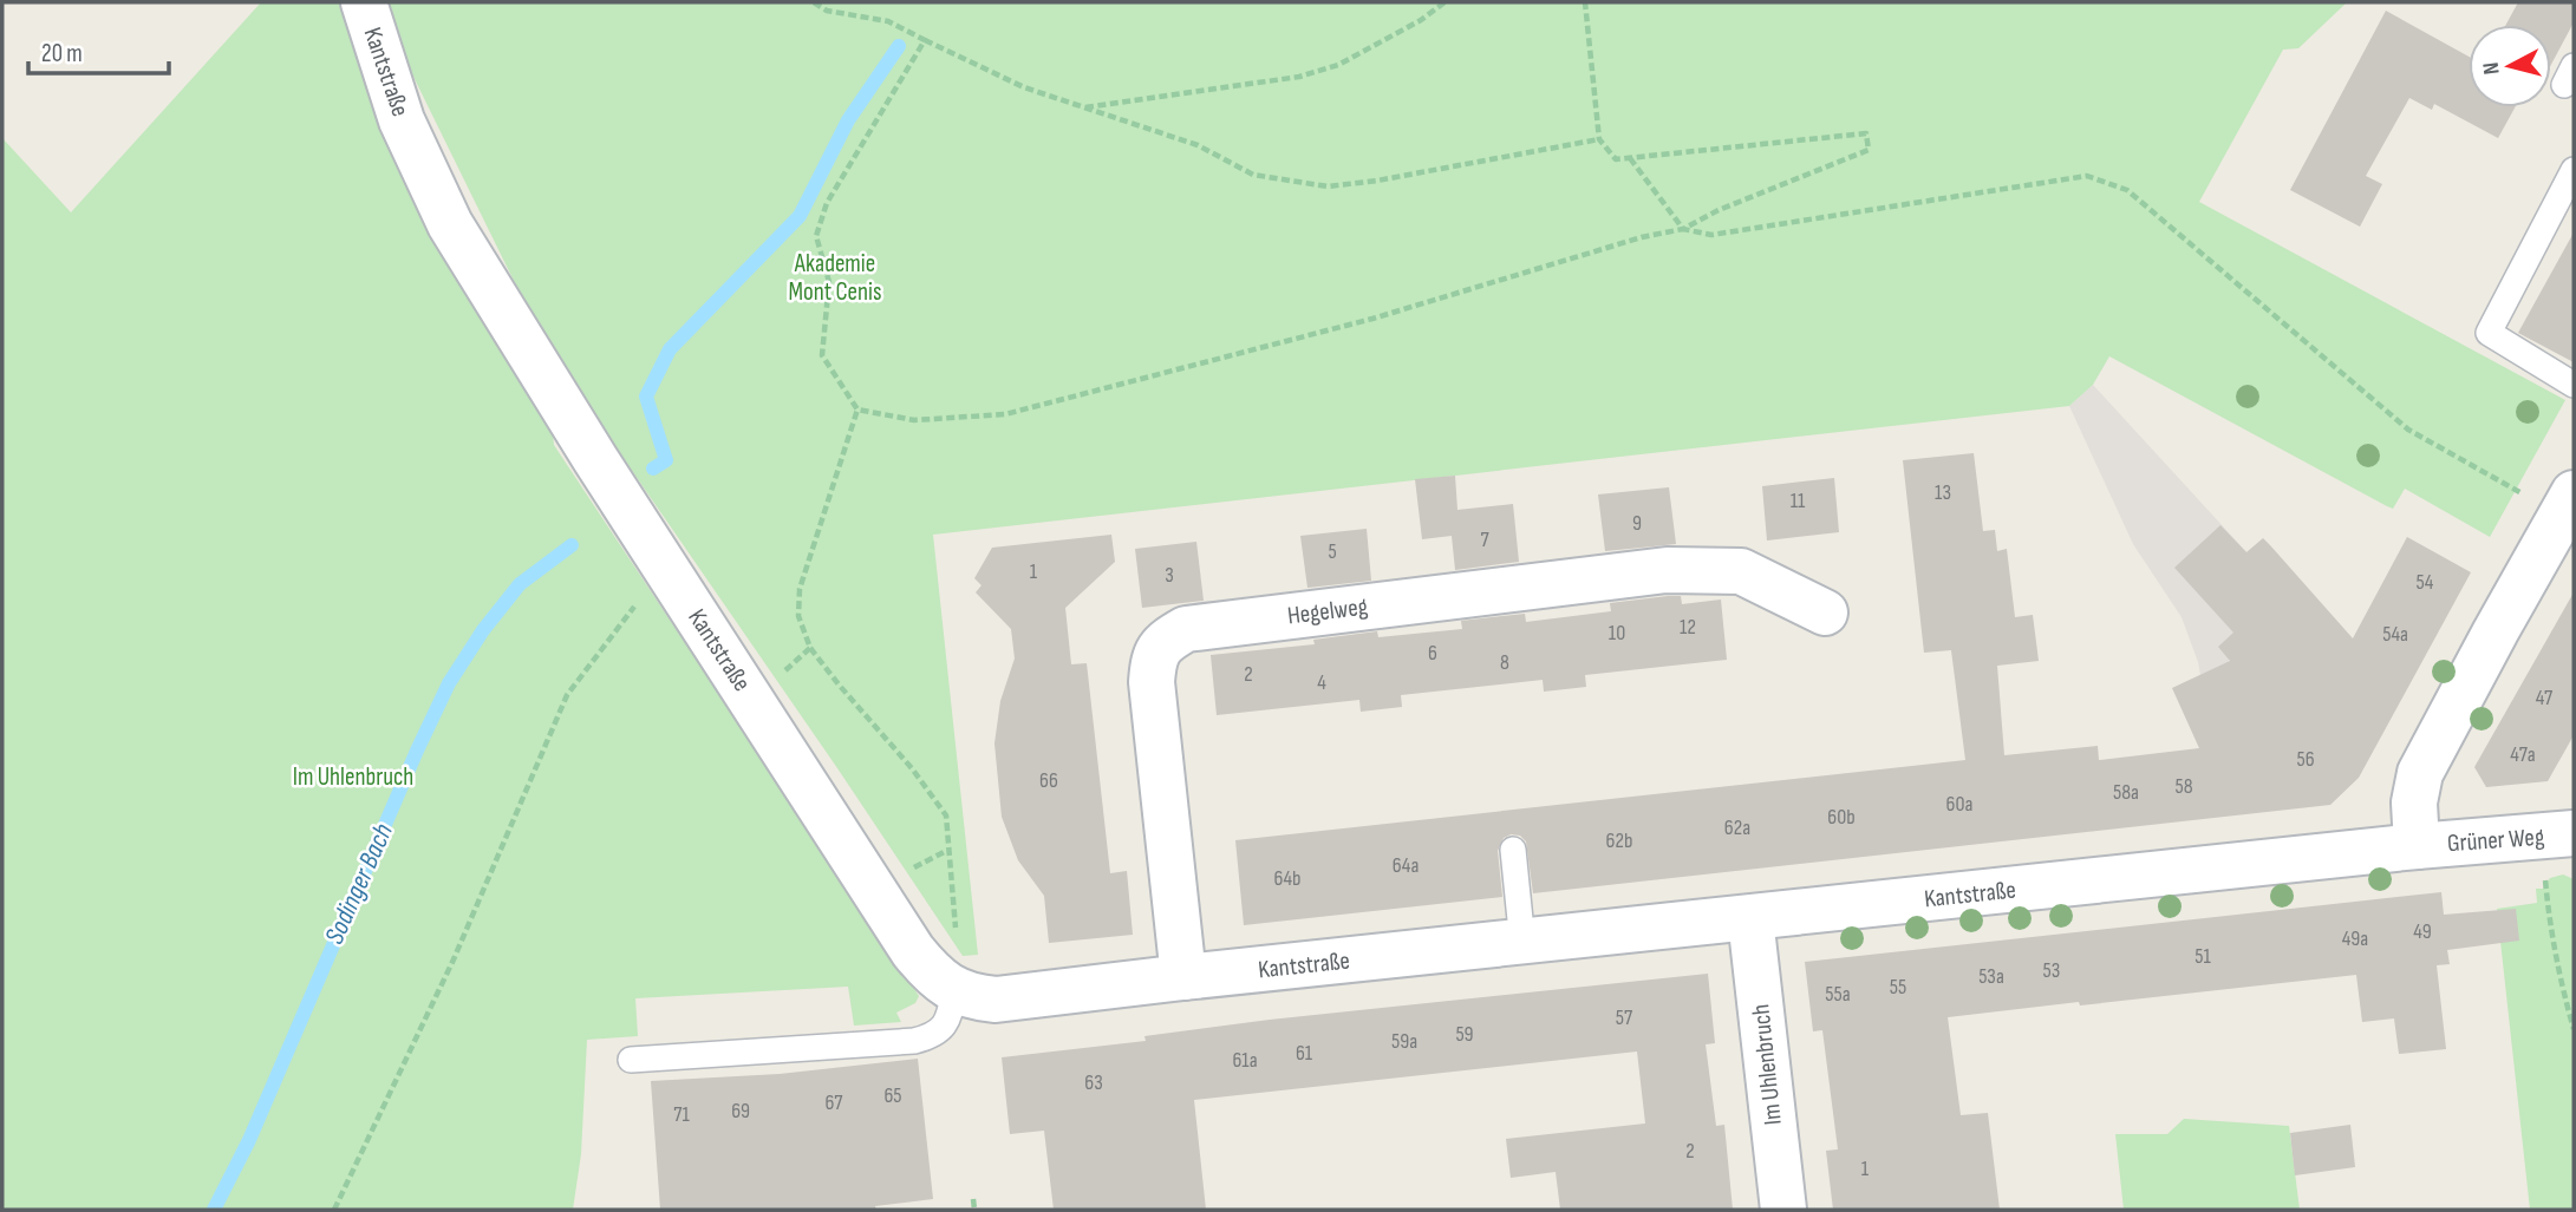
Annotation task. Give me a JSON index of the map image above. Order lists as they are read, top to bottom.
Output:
{
  "streets": {
    "street": [
      "Kantstraße",
      "Hegelweg",
      "Grüner Weg",
      "Im Uhlenbruch"
    ]
  },
  "crossings": [
    ["Kantstraße", "Hegelweg"],
    ["Kantstraße", "Grüner Weg"],
    ["Kantstraße", "Im Uhlenbruch"]
  ],
  "water": ["Sodinger Bach"],
  "parks": ["Akademie Mont Cenis", "Im Uhlenbruch"],
  "house_numbers": [
    "13",
    "11",
    "9",
    "7",
    "5",
    "1",
    "3",
    "54",
    "12",
    "10",
    "54a",
    "6",
    "8",
    "2",
    "4",
    "47",
    "47a",
    "56",
    "66",
    "58",
    "58a",
    "60a",
    "60b",
    "62a",
    "62b",
    "64a",
    "64b",
    "49",
    "49a",
    "51",
    "53",
    "53a",
    "55",
    "55a",
    "57",
    "59",
    "59a",
    "61",
    "61a",
    "63",
    "65",
    "67",
    "69",
    "71",
    "2",
    "1"
  ],
  "scale_bar": "20 m",
  "north": "left"
}
